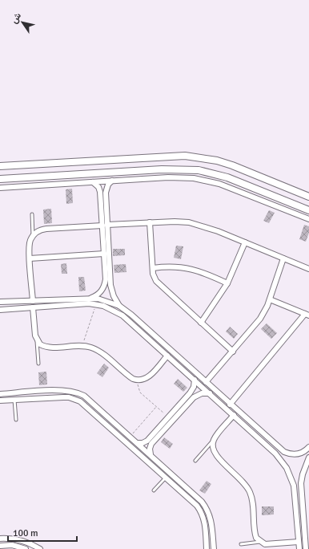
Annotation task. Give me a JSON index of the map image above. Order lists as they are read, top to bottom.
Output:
{
  "scale_bar": "100 m",
  "north": "top left"
}
